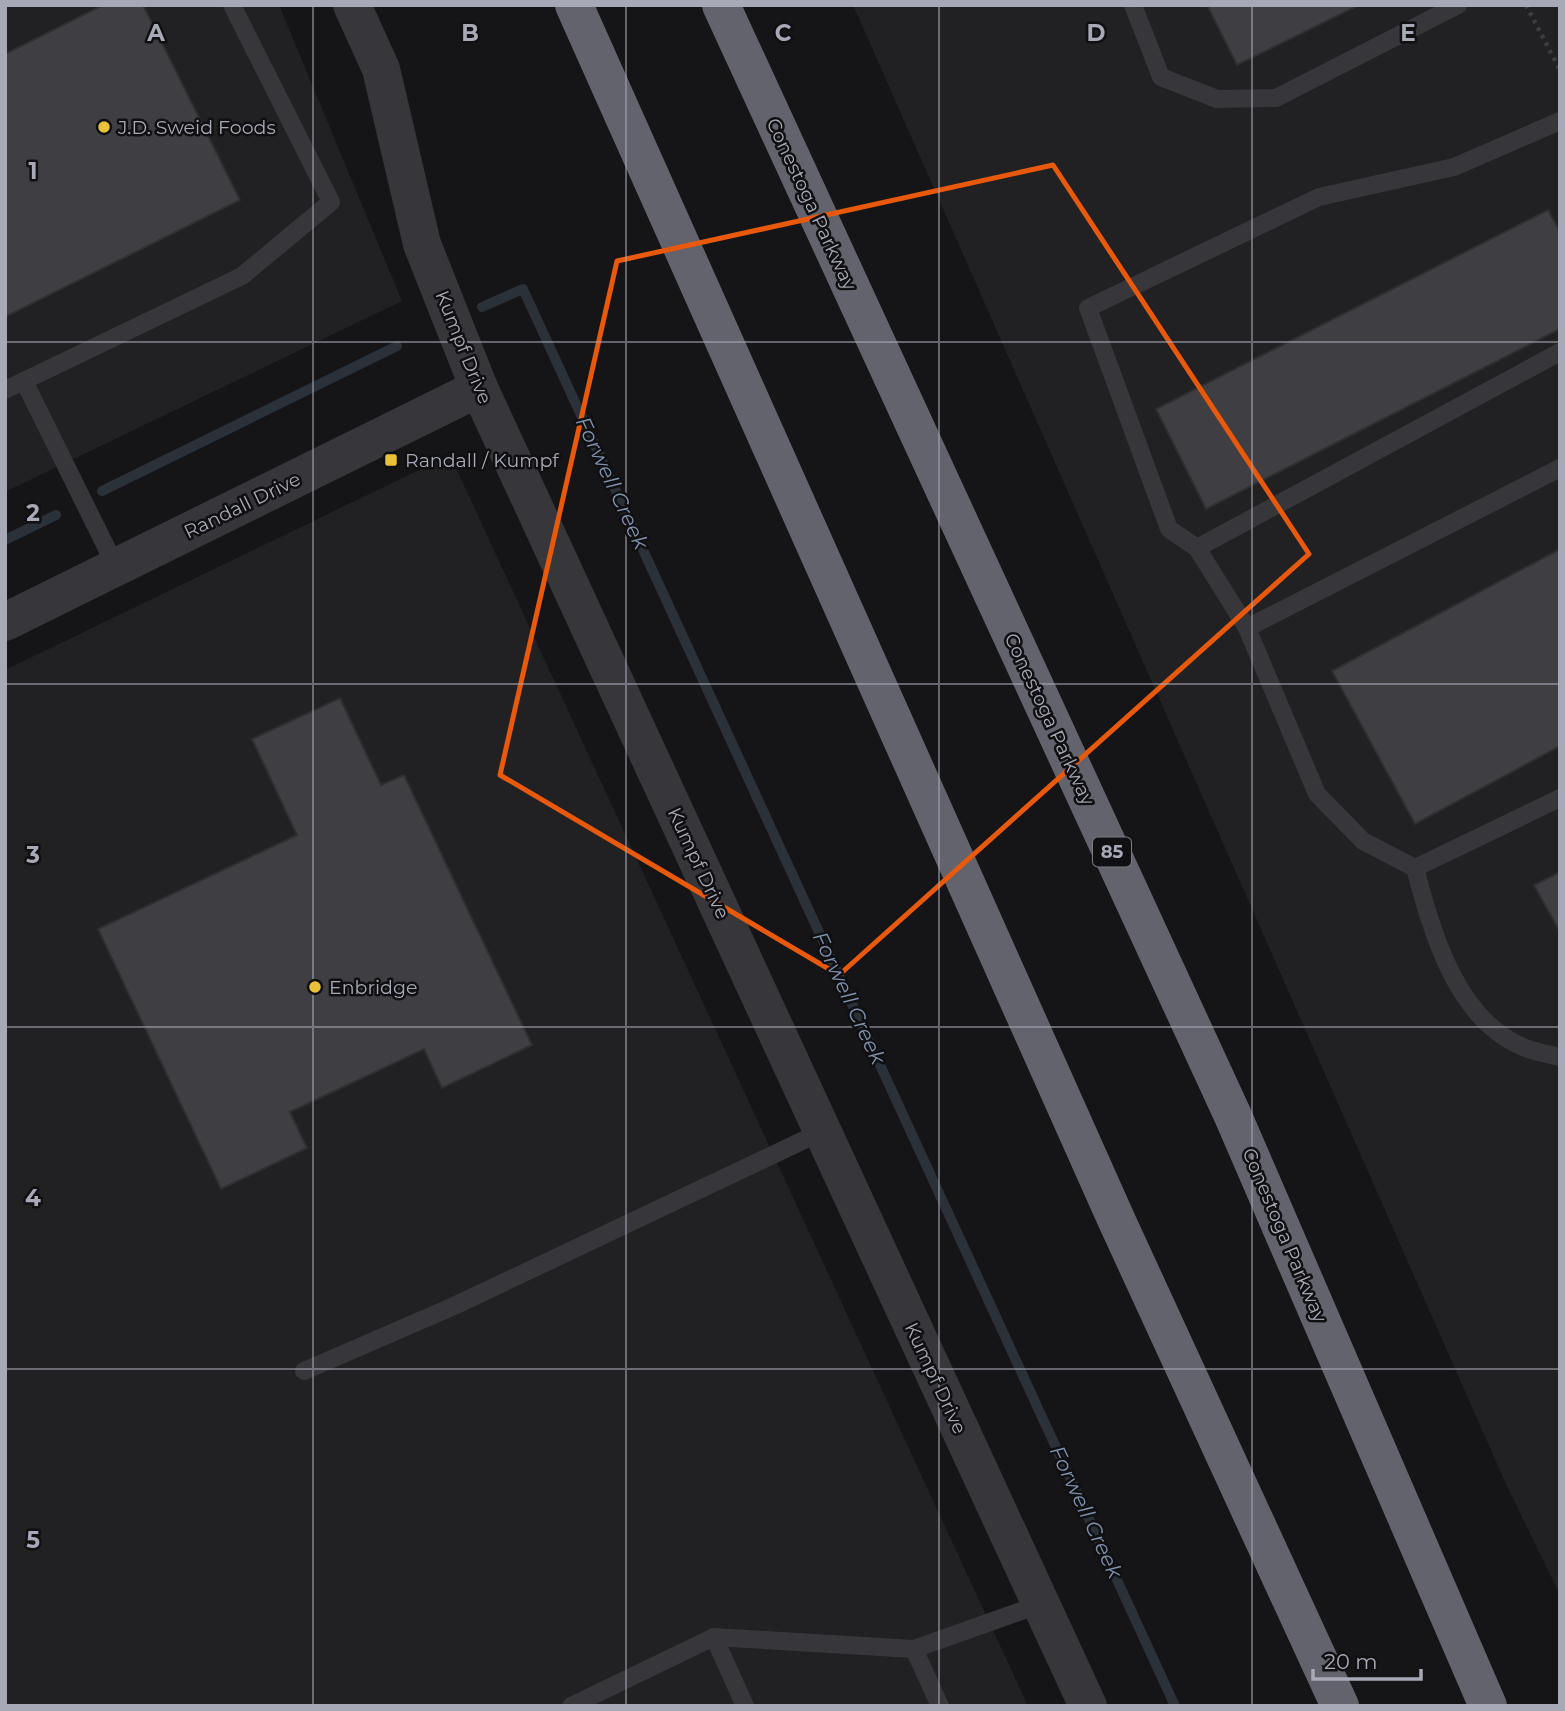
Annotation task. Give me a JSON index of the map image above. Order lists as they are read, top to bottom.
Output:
{
  "streets": {
    "highway": ["Conestoga Parkway", "85"],
    "street": ["Kumpf Drive", "Randall Drive"]
  },
  "crossings": [
    ["Kumpf Drive", "Randall Drive"]
  ],
  "water": ["Forwell Creek"],
  "places": {
    "other": ["J.D. Sweid Foods", "Enbridge"],
    "transit": ["Randall / Kumpf"]
  },
  "scale_bar": "20 m",
  "grid": {
    "columns": [
      "A",
      "B",
      "C",
      "D",
      "E"
    ],
    "rows": [
      "1",
      "2",
      "3",
      "4",
      "5"
    ]
  }
}
